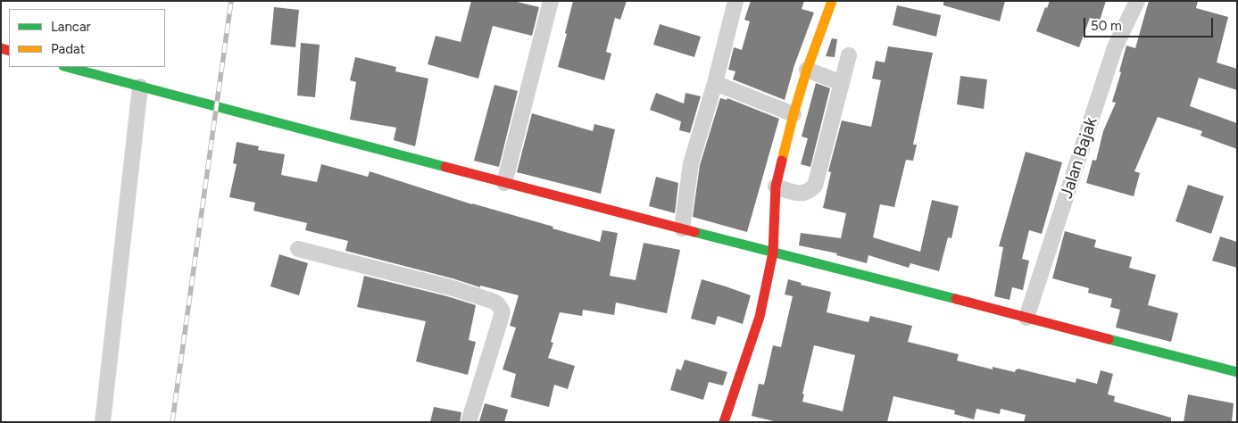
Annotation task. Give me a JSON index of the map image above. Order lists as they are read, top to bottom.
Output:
{
  "streets": {
    "street": ["Jalan Bajak"]
  },
  "legend": ["Lancar", "Padat"],
  "scale_bar": "50 m"
}
